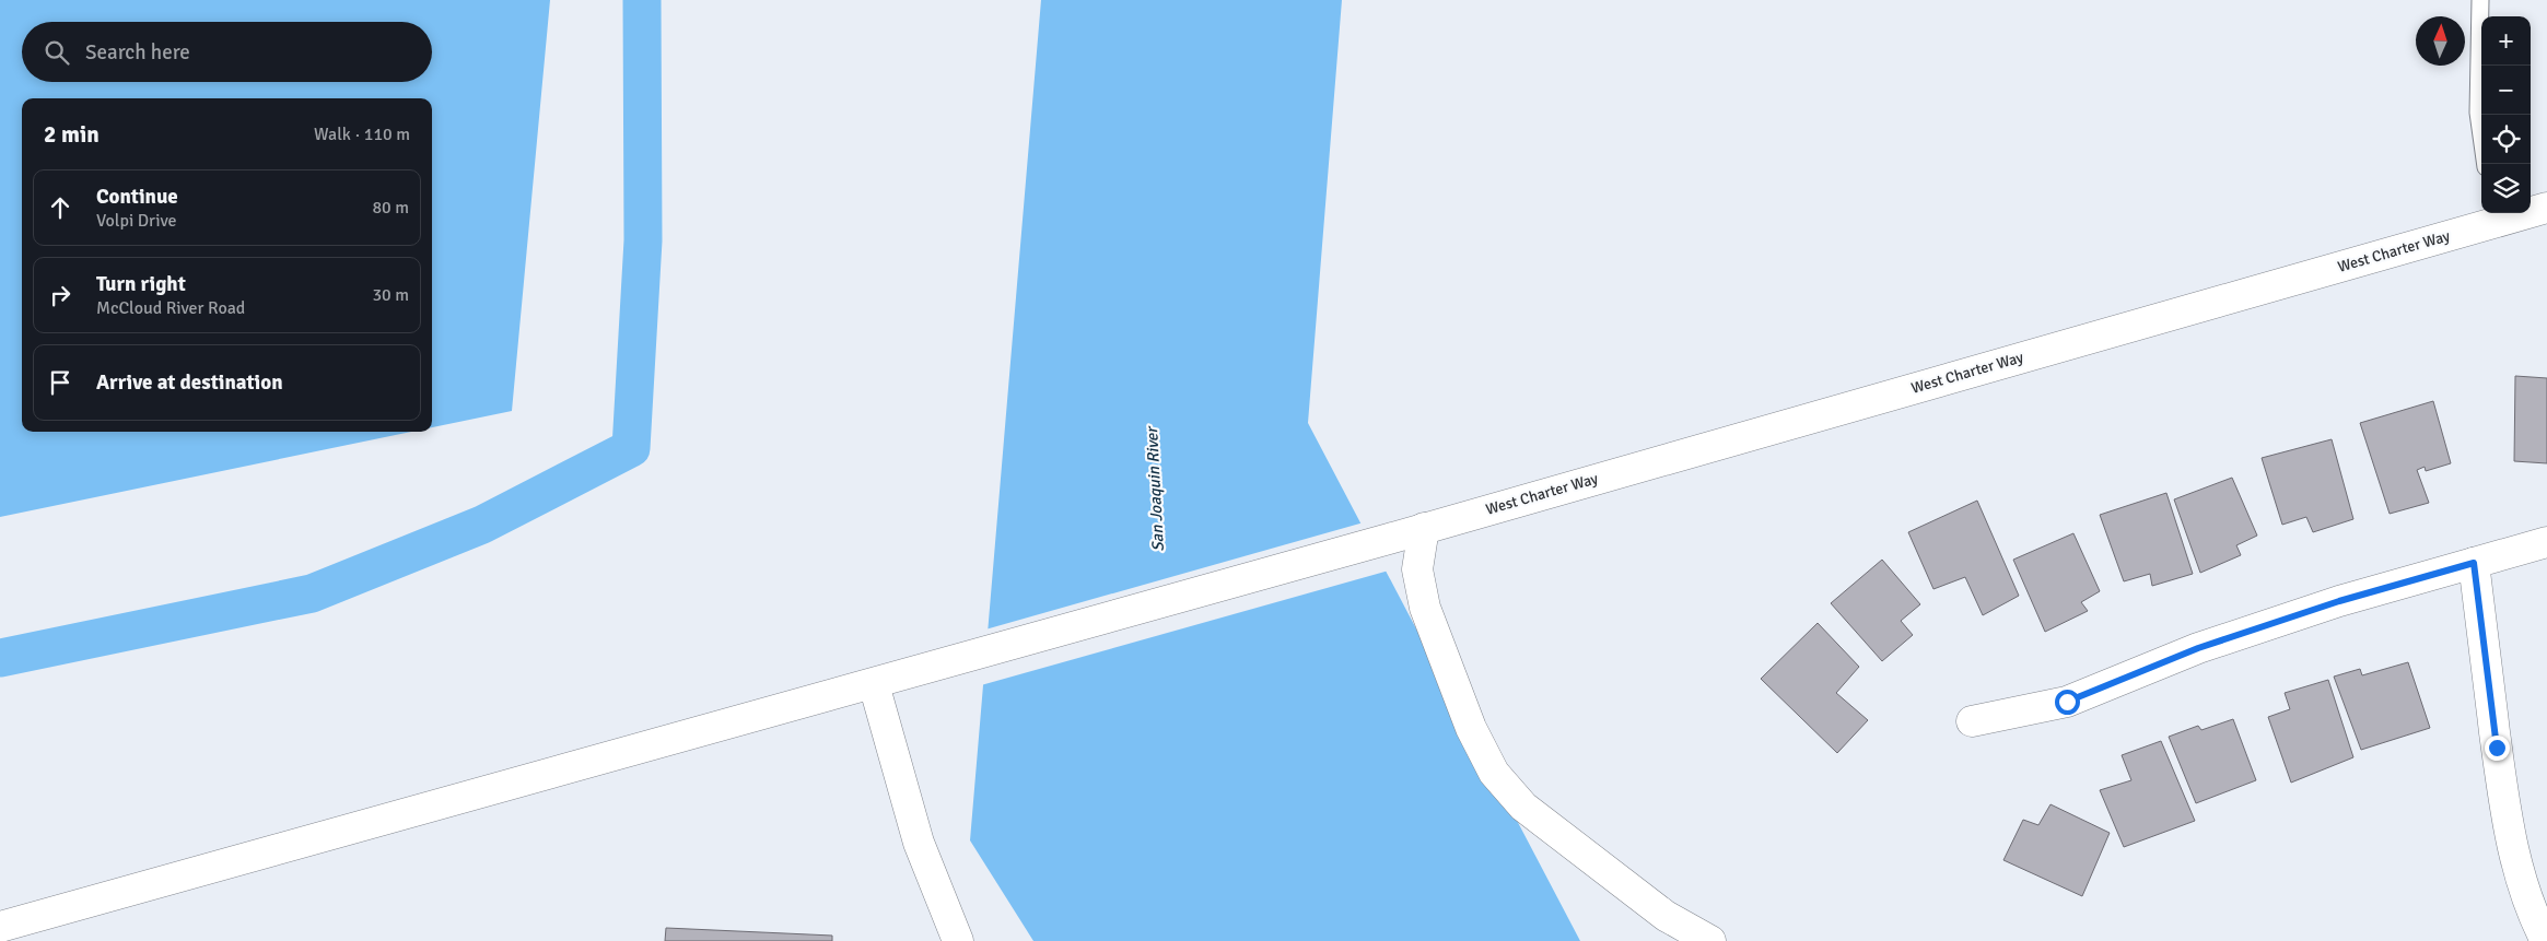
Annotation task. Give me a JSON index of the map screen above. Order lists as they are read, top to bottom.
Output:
{
  "streets": {
    "main road": ["West Charter Way"]
  },
  "water": ["San Joaquin River"],
  "north": "top",
  "page": {
    "map_buttons": ["+", "−"],
    "search": "Search here",
    "heading": ["2 min", "Walk · 110 m"],
    "list": [
      ["Continue", "Volpi Drive", "80 m"],
      ["Turn right", "McCloud River Road", "30 m"],
      "Arrive at destination"
    ]
  }
}
